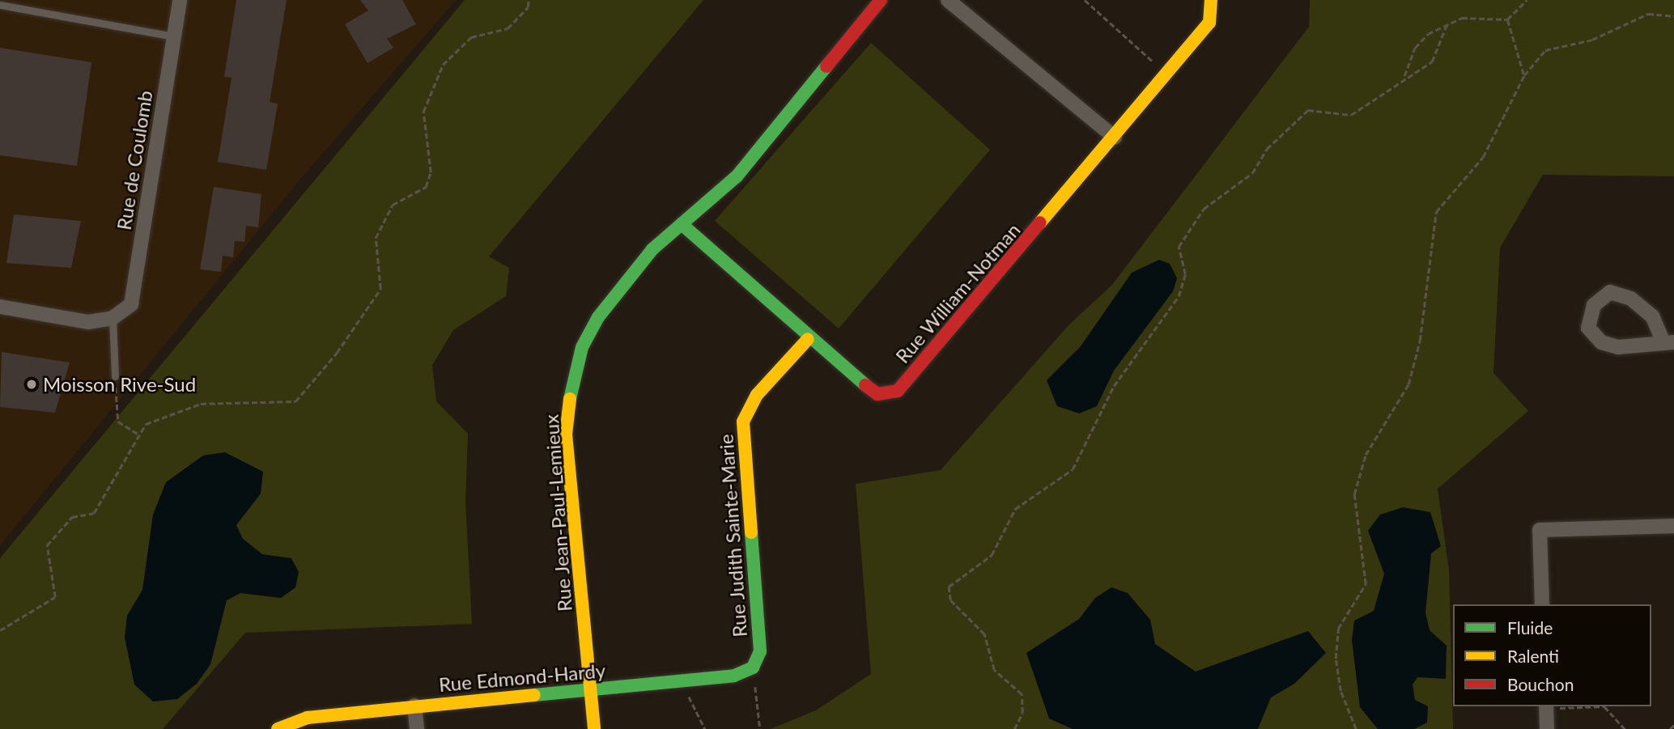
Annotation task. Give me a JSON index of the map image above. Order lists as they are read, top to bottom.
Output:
{
  "streets": {
    "street": [
      "Rue de Coulomb",
      "Rue William-Notman",
      "Rue Jean-Paul-Lemieux",
      "Rue Judith Sainte-Marie",
      "Rue Edmond-Hardy"
    ]
  },
  "crossings": [
    ["Rue William-Notman", "Rue Jean-Paul-Lemieux"],
    ["Rue William-Notman", "Rue Judith Sainte-Marie"],
    ["Rue Jean-Paul-Lemieux", "Rue Edmond-Hardy"],
    ["Rue Judith Sainte-Marie", "Rue Edmond-Hardy"]
  ],
  "places": ["Moisson Rive-Sud"],
  "legend": ["Fluide", "Ralenti", "Bouchon"]
}
